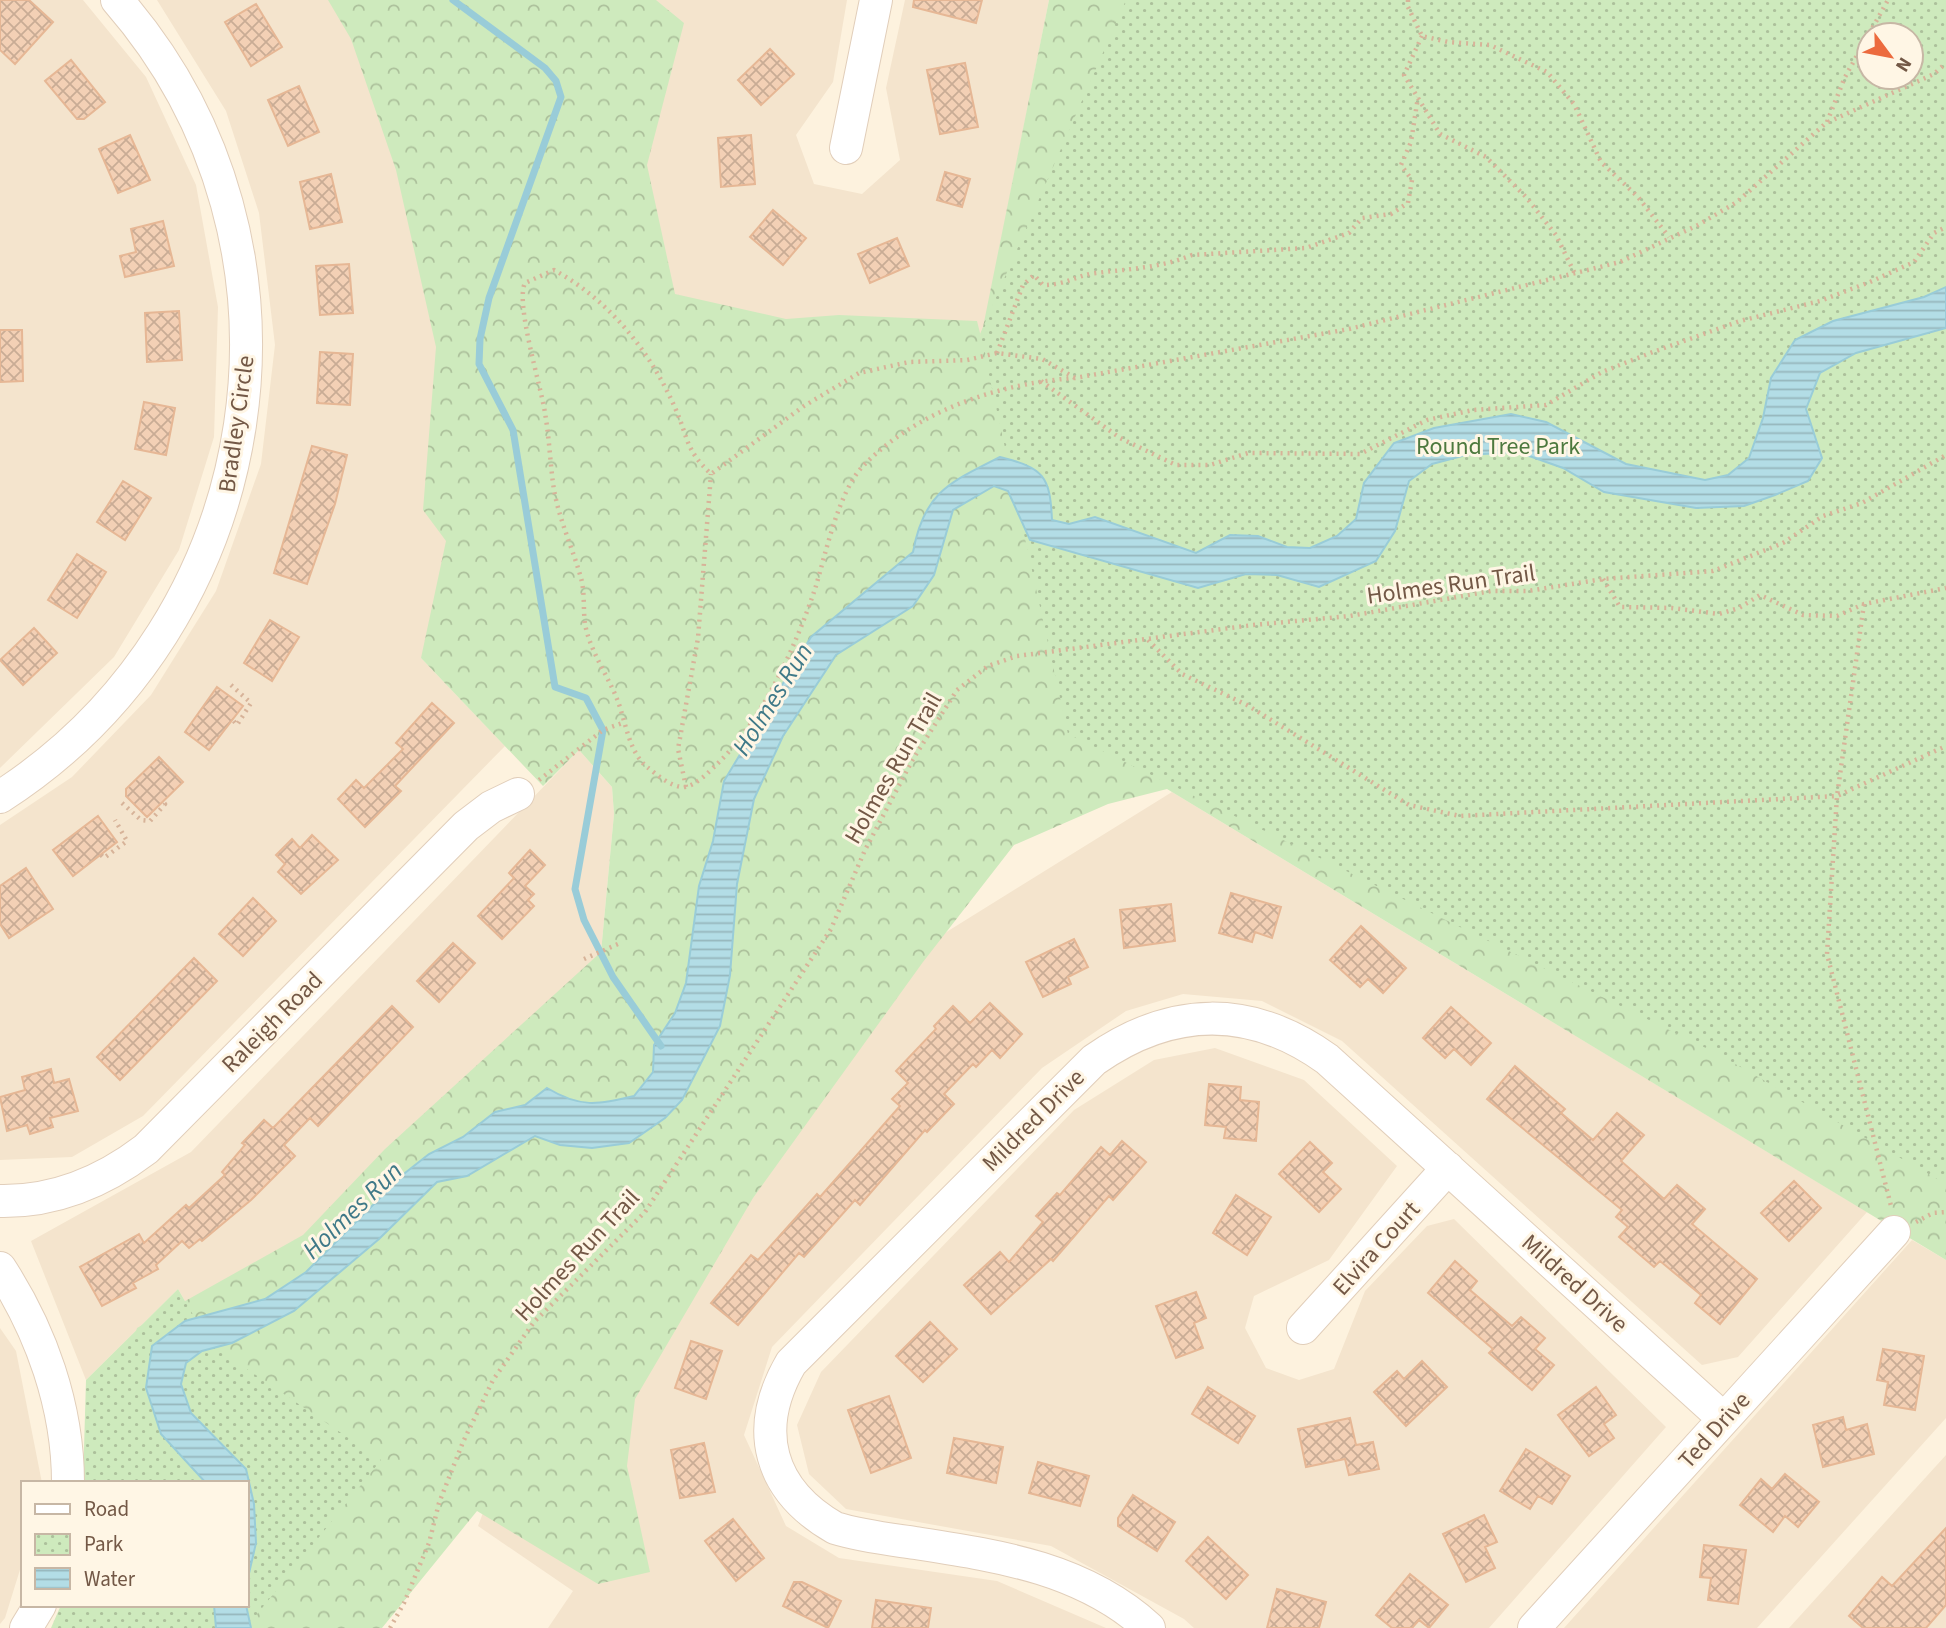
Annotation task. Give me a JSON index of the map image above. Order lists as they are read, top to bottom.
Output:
{
  "streets": {
    "street": [
      "Bradley Circle",
      "Raleigh Road",
      "Mildred Drive",
      "Elvira Court",
      "Ted Drive"
    ],
    "path": ["Holmes Run Trail"]
  },
  "crossings": [
    ["Mildred Drive", "Elvira Court"],
    ["Mildred Drive", "Ted Drive"]
  ],
  "water": ["Holmes Run"],
  "parks": ["Round Tree Park"],
  "legend": ["Road", "Park", "Water"],
  "north": "bottom right"
}
